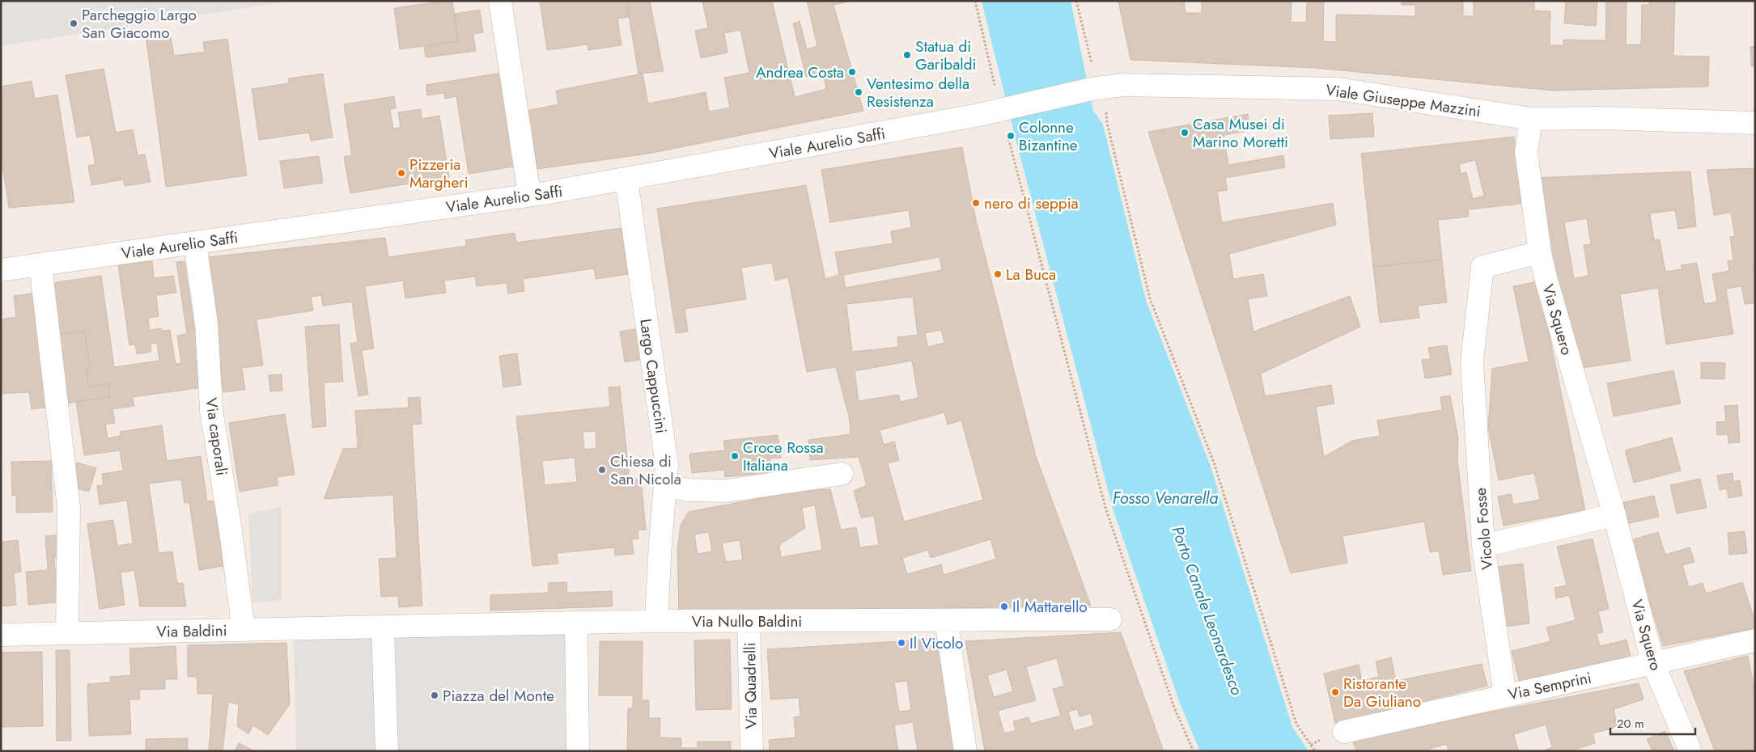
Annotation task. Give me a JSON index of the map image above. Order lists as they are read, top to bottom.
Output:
{
  "streets": {
    "street": [
      "Viale Giuseppe Mazzini",
      "Viale Aurelio Saffi",
      "Via Squero",
      "Largo Cappuccini",
      "Via caporali",
      "Vicolo Fosse",
      "Via Nullo Baldini",
      "Via Baldini",
      "Via Quadrelli",
      "Via Semprini"
    ]
  },
  "crossings": [
    ["Viale Giuseppe Mazzini", "Viale Aurelio Saffi"],
    ["Viale Giuseppe Mazzini", "Via Squero"],
    ["Viale Aurelio Saffi", "Largo Cappuccini"],
    ["Viale Aurelio Saffi", "Via caporali"],
    ["Via Squero", "Vicolo Fosse"],
    ["Via Squero", "Via Semprini"],
    ["Largo Cappuccini", "Via Nullo Baldini"],
    ["Via caporali", "Via Baldini"],
    ["Vicolo Fosse", "Via Semprini"],
    ["Via Nullo Baldini", "Via Baldini"],
    ["Via Nullo Baldini", "Via Quadrelli"]
  ],
  "water": ["Fosso Venarella", "Porto Canale Leonardesco"],
  "places": [
    "Parcheggio Largo San Giacomo",
    "Statua di Garibaldi",
    "Andrea Costa",
    "Ventesimo della Resistenza",
    "Casa Musei di Marino Moretti",
    "Colonne Bizantine",
    "Pizzeria Margheri",
    "nero di seppia",
    "La Buca",
    "Croce Rossa Italiana",
    "Chiesa di San Nicola",
    "Il Mattarello",
    "Il Vicolo",
    "Ristorante Da Giuliano",
    "Piazza del Monte"
  ],
  "scale_bar": "20 m"
}
